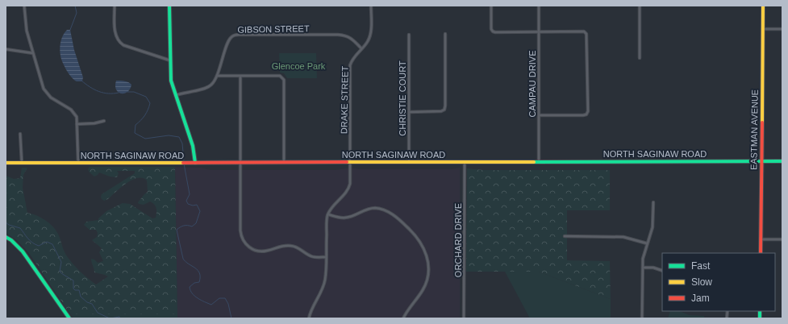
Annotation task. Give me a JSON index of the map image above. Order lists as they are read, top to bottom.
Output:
{
  "streets": {
    "main road": ["EASTMAN AVENUE", "NORTH SAGINAW ROAD"],
    "street": [
      "GIBSON STREET",
      "CAMPAU DRIVE",
      "CHRISTIE COURT",
      "DRAKE STREET",
      "ORCHARD DRIVE"
    ]
  },
  "crossings": [
    ["GIBSON STREET", "DRAKE STREET"],
    ["CAMPAU DRIVE", "NORTH SAGINAW ROAD"],
    ["CHRISTIE COURT", "NORTH SAGINAW ROAD"],
    ["DRAKE STREET", "NORTH SAGINAW ROAD"],
    ["EASTMAN AVENUE", "NORTH SAGINAW ROAD"],
    ["NORTH SAGINAW ROAD", "ORCHARD DRIVE"]
  ],
  "parks": ["Glencoe Park"],
  "legend": ["Fast", "Slow", "Jam"]
}
